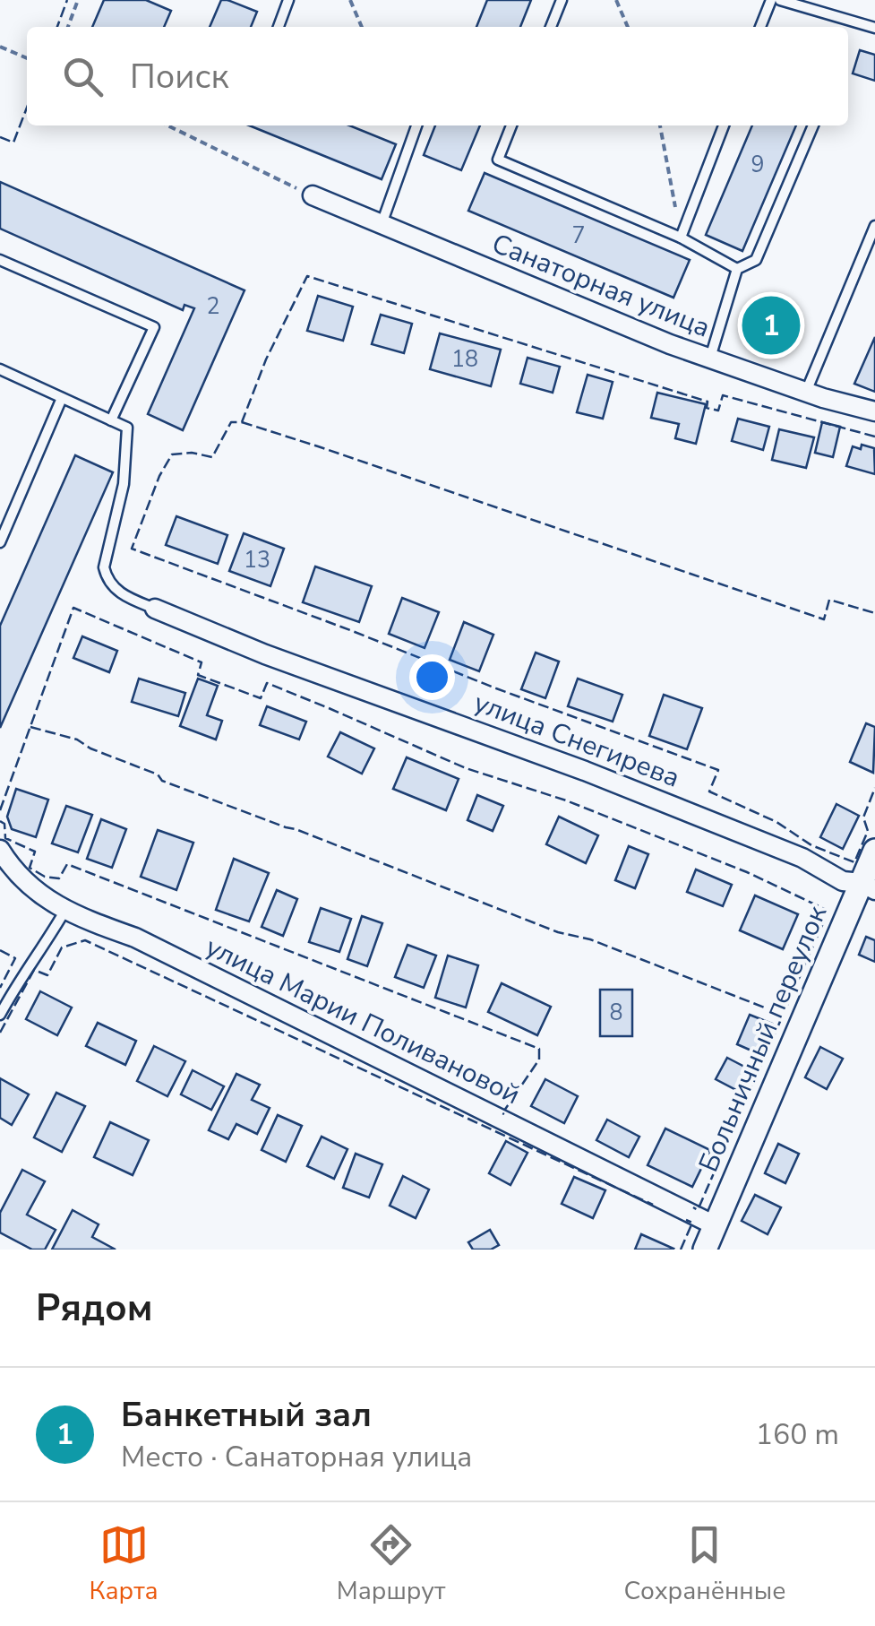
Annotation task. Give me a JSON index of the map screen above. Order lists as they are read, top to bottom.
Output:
{
  "streets": {
    "street": [
      "Санаторная улица",
      "улица Снегирева",
      "улица Марии Поливановой",
      "Больничный переулок"
    ]
  },
  "crossings": [
    ["улица Снегирева", "Больничный переулок"],
    ["улица Марии Поливановой", "Больничный переулок"]
  ],
  "house_numbers": [
    "9",
    "7",
    "2",
    "18",
    "13",
    "8"
  ],
  "page": {
    "search": "Поиск",
    "pins": "1",
    "heading": "Рядом",
    "list": [
      {
        "mark": "1",
        "name": "Банкетный зал",
        "note": "Место · Санаторная улица",
        "value": "160 m"
      }
    ],
    "nav": ["Карта", "Маршрут", "Сохранённые"]
  }
}
